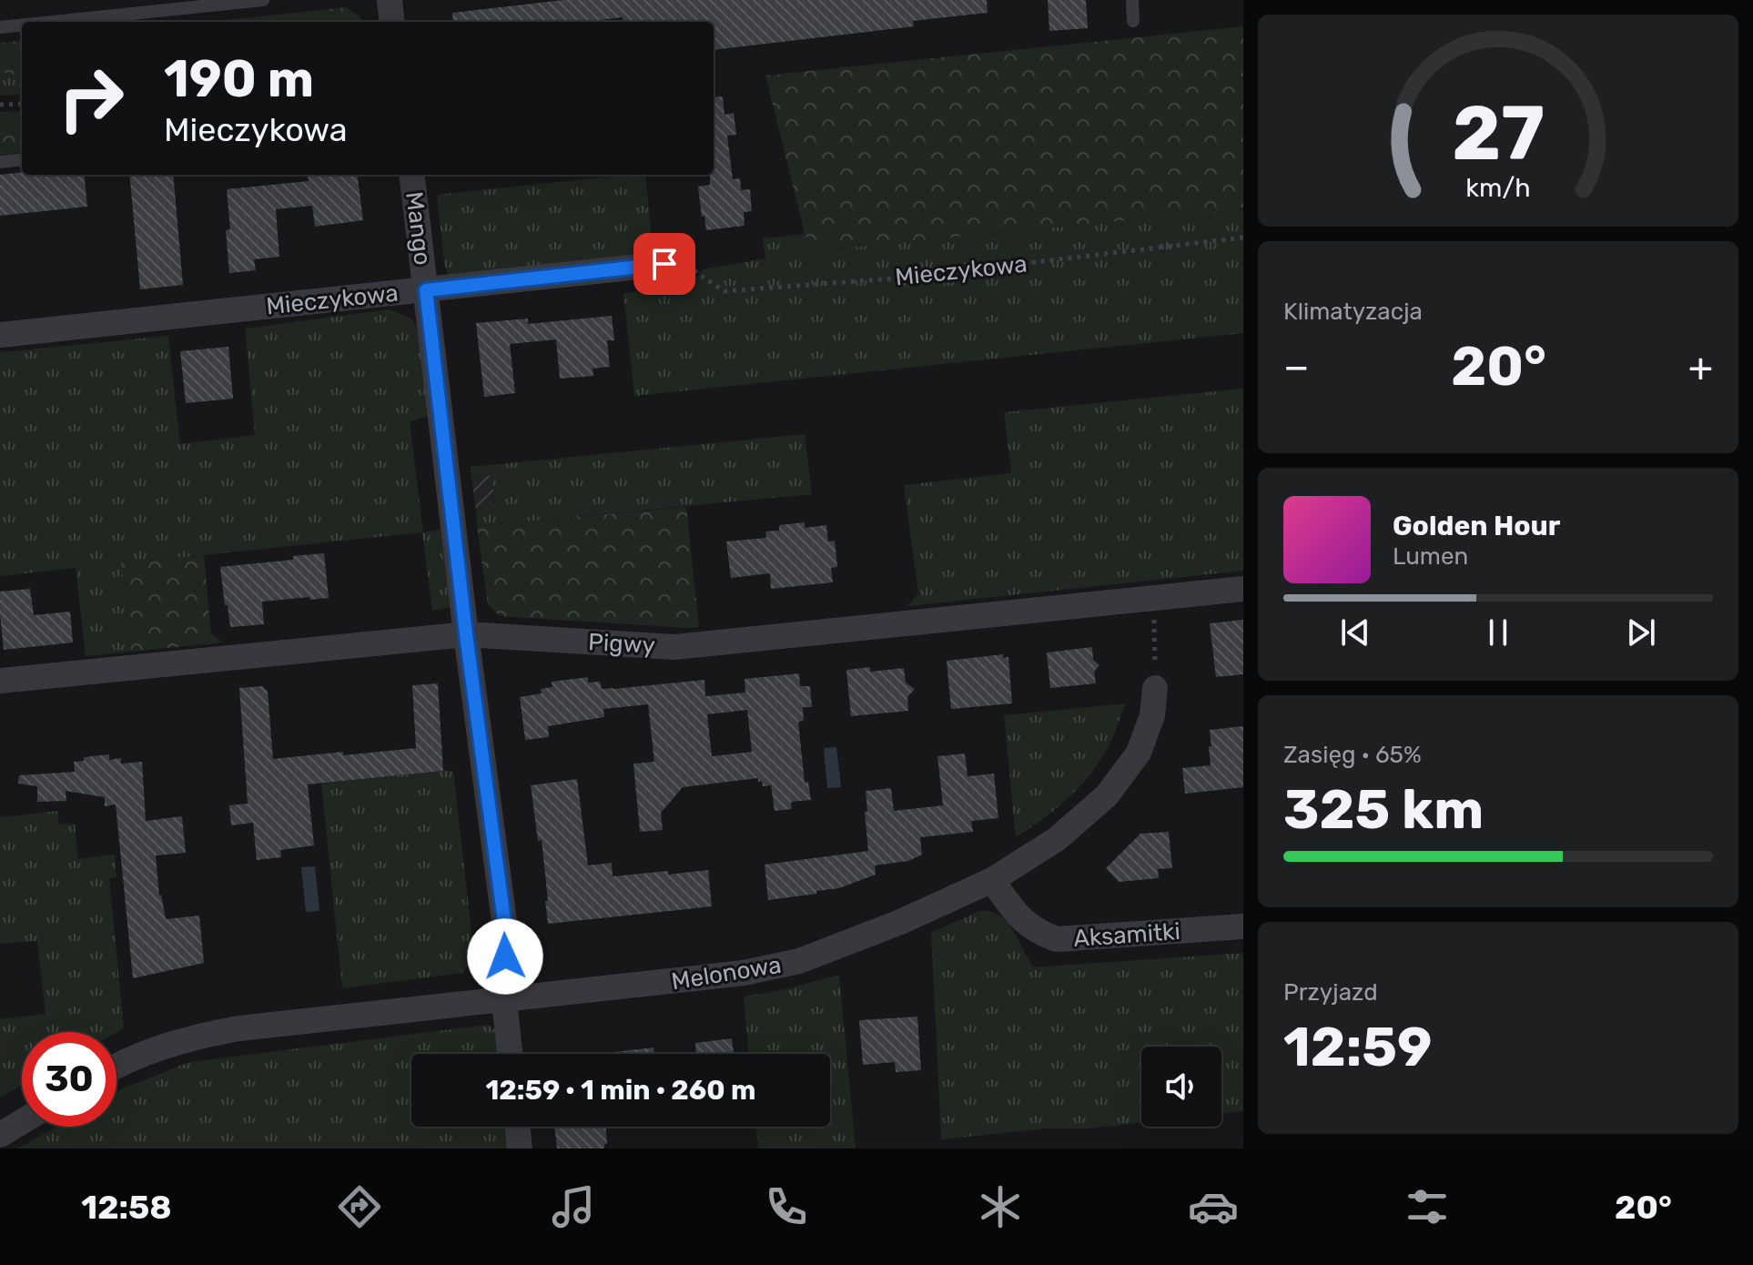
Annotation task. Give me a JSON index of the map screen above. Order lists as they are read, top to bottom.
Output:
{
  "streets": {
    "street": [
      "Mango",
      "Mieczykowa",
      "Pigwy",
      "Aksamitki",
      "Melonowa"
    ]
  },
  "crossings": [
    ["Mango", "Mieczykowa"],
    ["Mango", "Pigwy"],
    ["Mango", "Melonowa"],
    ["Aksamitki", "Melonowa"]
  ],
  "page": {
    "turn": ["190 m", "Mieczykowa"],
    "tile": [
      "Klimatyzacja",
      ["Zasięg · 65%", "325 km"],
      ["Przyjazd", "12:59"]
    ],
    "heat": ["−", "20°", "+"],
    "song": ["Golden Hour", "Lumen"],
    "limit": "30",
    "trip": "12:59 · 1 min · 260 m",
    "tabs": ["12:58", "20°"],
    "gauge": ["27", "km/h"]
  }
}
